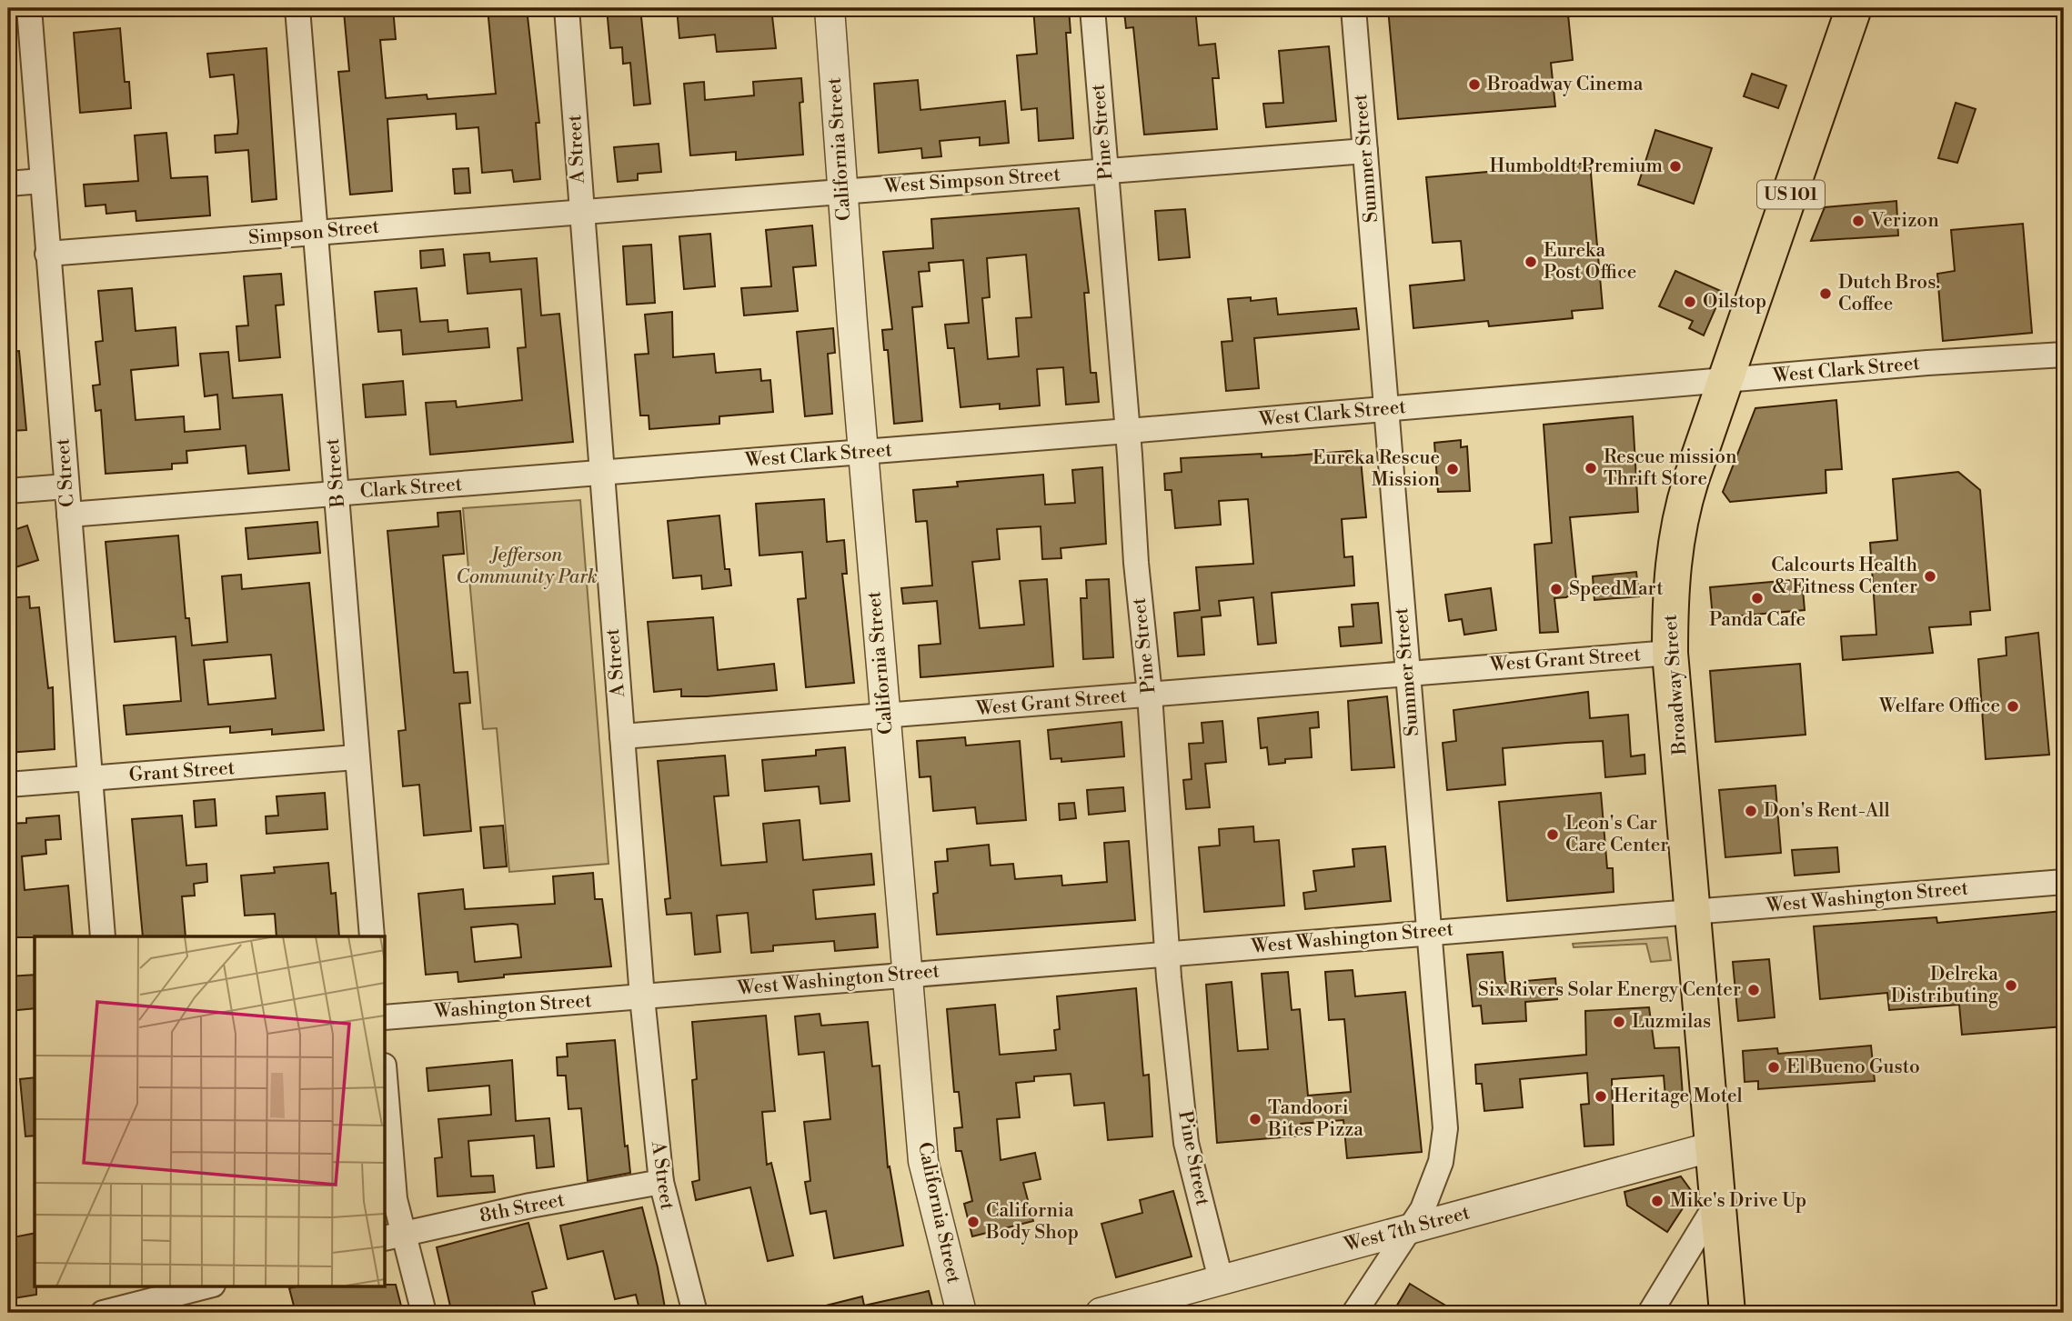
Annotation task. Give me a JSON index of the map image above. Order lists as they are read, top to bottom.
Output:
{
  "streets": {
    "highway": ["US 101", "Broadway Street"],
    "street": [
      "Pine Street",
      "A Street",
      "California Street",
      "Summer Street",
      "West Simpson Street",
      "Simpson Street",
      "West Clark Street",
      "C Street",
      "B Street",
      "Clark Street",
      "West Grant Street",
      "Grant Street",
      "West Washington Street",
      "Washington Street",
      "8th Street",
      "West 7th Street"
    ]
  },
  "crossings": [
    ["Pine Street", "West Simpson Street"],
    ["Pine Street", "West Clark Street"],
    ["Pine Street", "West Grant Street"],
    ["Pine Street", "West Washington Street"],
    ["Pine Street", "West 7th Street"],
    ["A Street", "West Simpson Street"],
    ["A Street", "Simpson Street"],
    ["A Street", "West Clark Street"],
    ["A Street", "Clark Street"],
    ["A Street", "West Grant Street"],
    ["A Street", "West Washington Street"],
    ["A Street", "Washington Street"],
    ["A Street", "8th Street"],
    ["California Street", "West Simpson Street"],
    ["California Street", "West Clark Street"],
    ["California Street", "West Grant Street"],
    ["California Street", "West Washington Street"],
    ["Summer Street", "West Simpson Street"],
    ["Summer Street", "West Clark Street"],
    ["Summer Street", "West Grant Street"],
    ["Summer Street", "West Washington Street"],
    ["Summer Street", "West 7th Street"],
    ["West Simpson Street", "Simpson Street"],
    ["Simpson Street", "C Street"],
    ["Simpson Street", "B Street"],
    ["West Clark Street", "Clark Street"],
    ["West Clark Street", "Broadway Street"],
    ["C Street", "Clark Street"],
    ["C Street", "Grant Street"],
    ["B Street", "Clark Street"],
    ["B Street", "Grant Street"],
    ["West Grant Street", "Broadway Street"],
    ["Broadway Street", "West Washington Street"],
    ["Broadway Street", "West 7th Street"],
    ["West Washington Street", "Washington Street"]
  ],
  "parks": ["Jefferson Community Park"],
  "places": [
    "Broadway Cinema",
    "Humboldt Premium",
    "Verizon",
    "Eureka Post Office",
    "Dutch Bros. Coffee",
    "Oilstop",
    "Rescue mission Thrift Store",
    "Eureka Rescue Mission",
    "Calcourts Health & Fitness Center",
    "SpeedMart",
    "Panda Cafe",
    "Welfare Office",
    "Don's Rent-All",
    "Leon's Car Care Center",
    "Delreka Distributing",
    "Six Rivers Solar Energy Center",
    "Luzmilas",
    "El Bueno Gusto",
    "Heritage Motel",
    "Tandoori Bites Pizza",
    "Mike's Drive Up",
    "California Body Shop"
  ]
}
